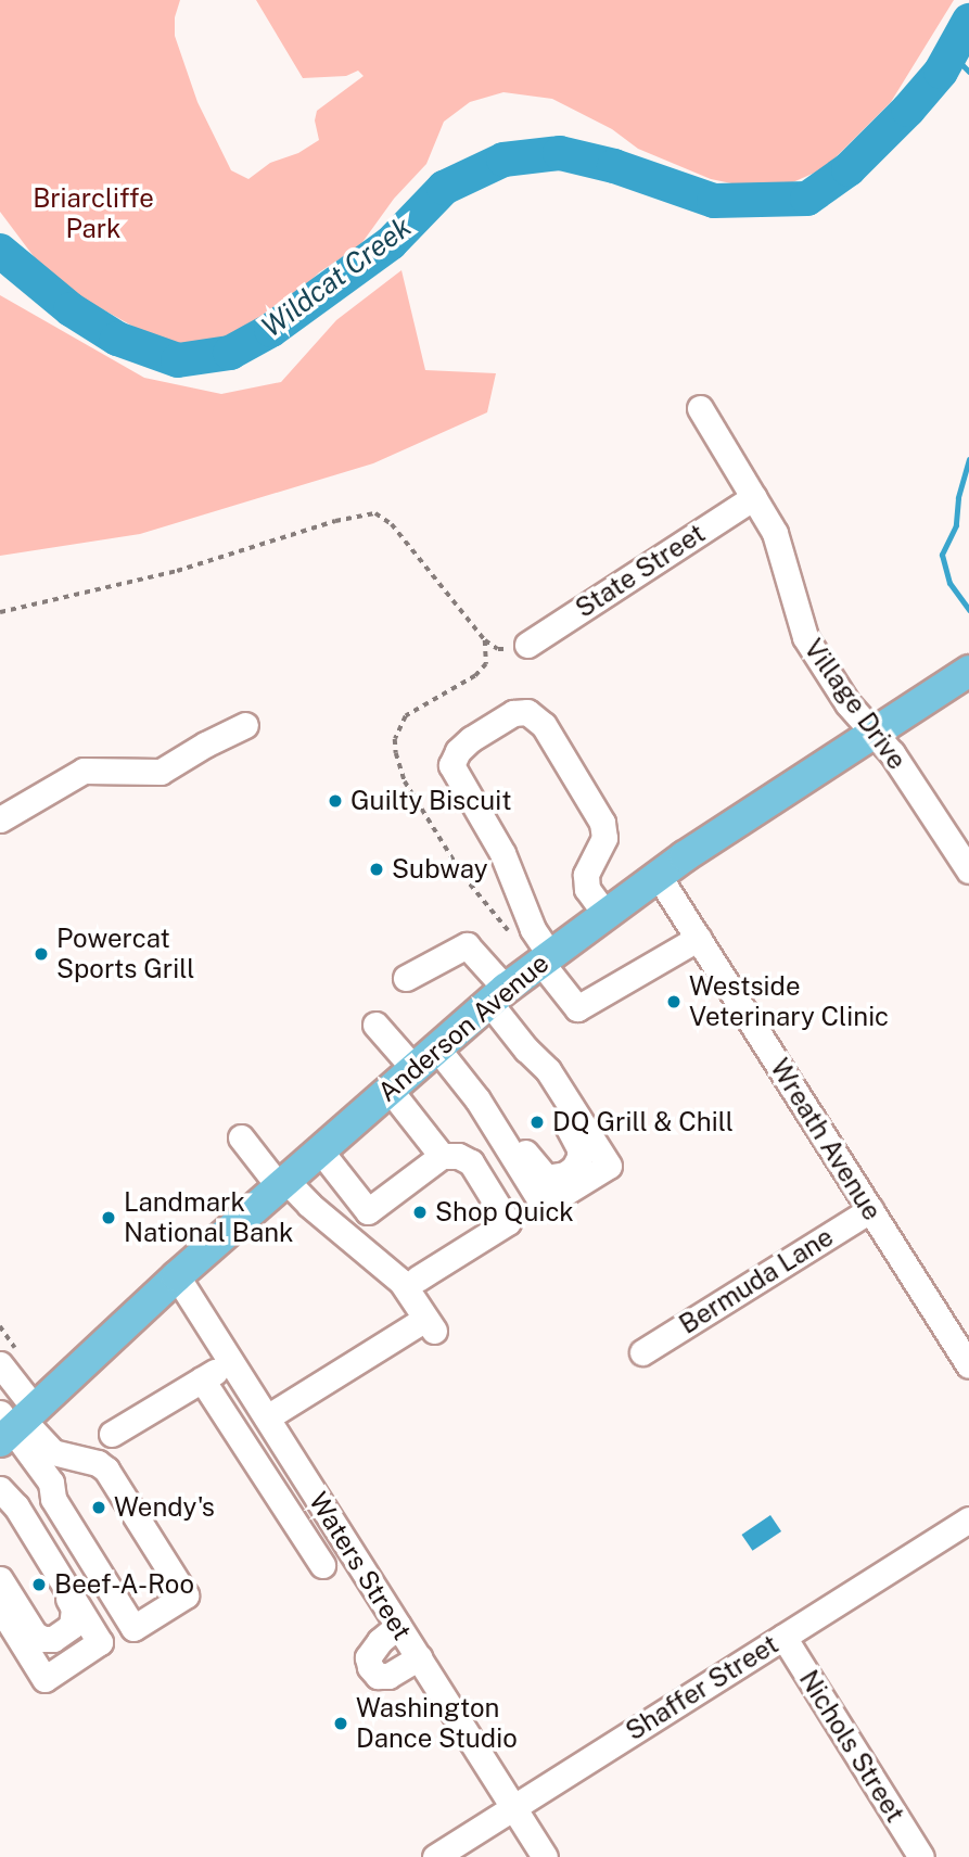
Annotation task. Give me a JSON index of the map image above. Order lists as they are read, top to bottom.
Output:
{
  "streets": {
    "main road": ["Anderson Avenue"],
    "street": [
      "State Street",
      "Village Drive",
      "Wreath Avenue",
      "Bermuda Lane",
      "Waters Street",
      "Shaffer Street",
      "Nichols Street"
    ]
  },
  "crossings": [
    ["State Street", "Village Drive"],
    ["Village Drive", "Anderson Avenue"],
    ["Anderson Avenue", "Wreath Avenue"],
    ["Anderson Avenue", "Waters Street"],
    ["Wreath Avenue", "Bermuda Lane"],
    ["Waters Street", "Shaffer Street"],
    ["Shaffer Street", "Nichols Street"]
  ],
  "water": ["Wildcat Creek"],
  "parks": ["Briarcliffe Park"],
  "places": [
    "Guilty Biscuit",
    "Subway",
    "Powercat Sports Grill",
    "Westside Veterinary Clinic",
    "DQ Grill & Chill",
    "Shop Quick",
    "Landmark National Bank",
    "Wendy's",
    "Beef-A-Roo",
    "Washington Dance Studio"
  ]
}
